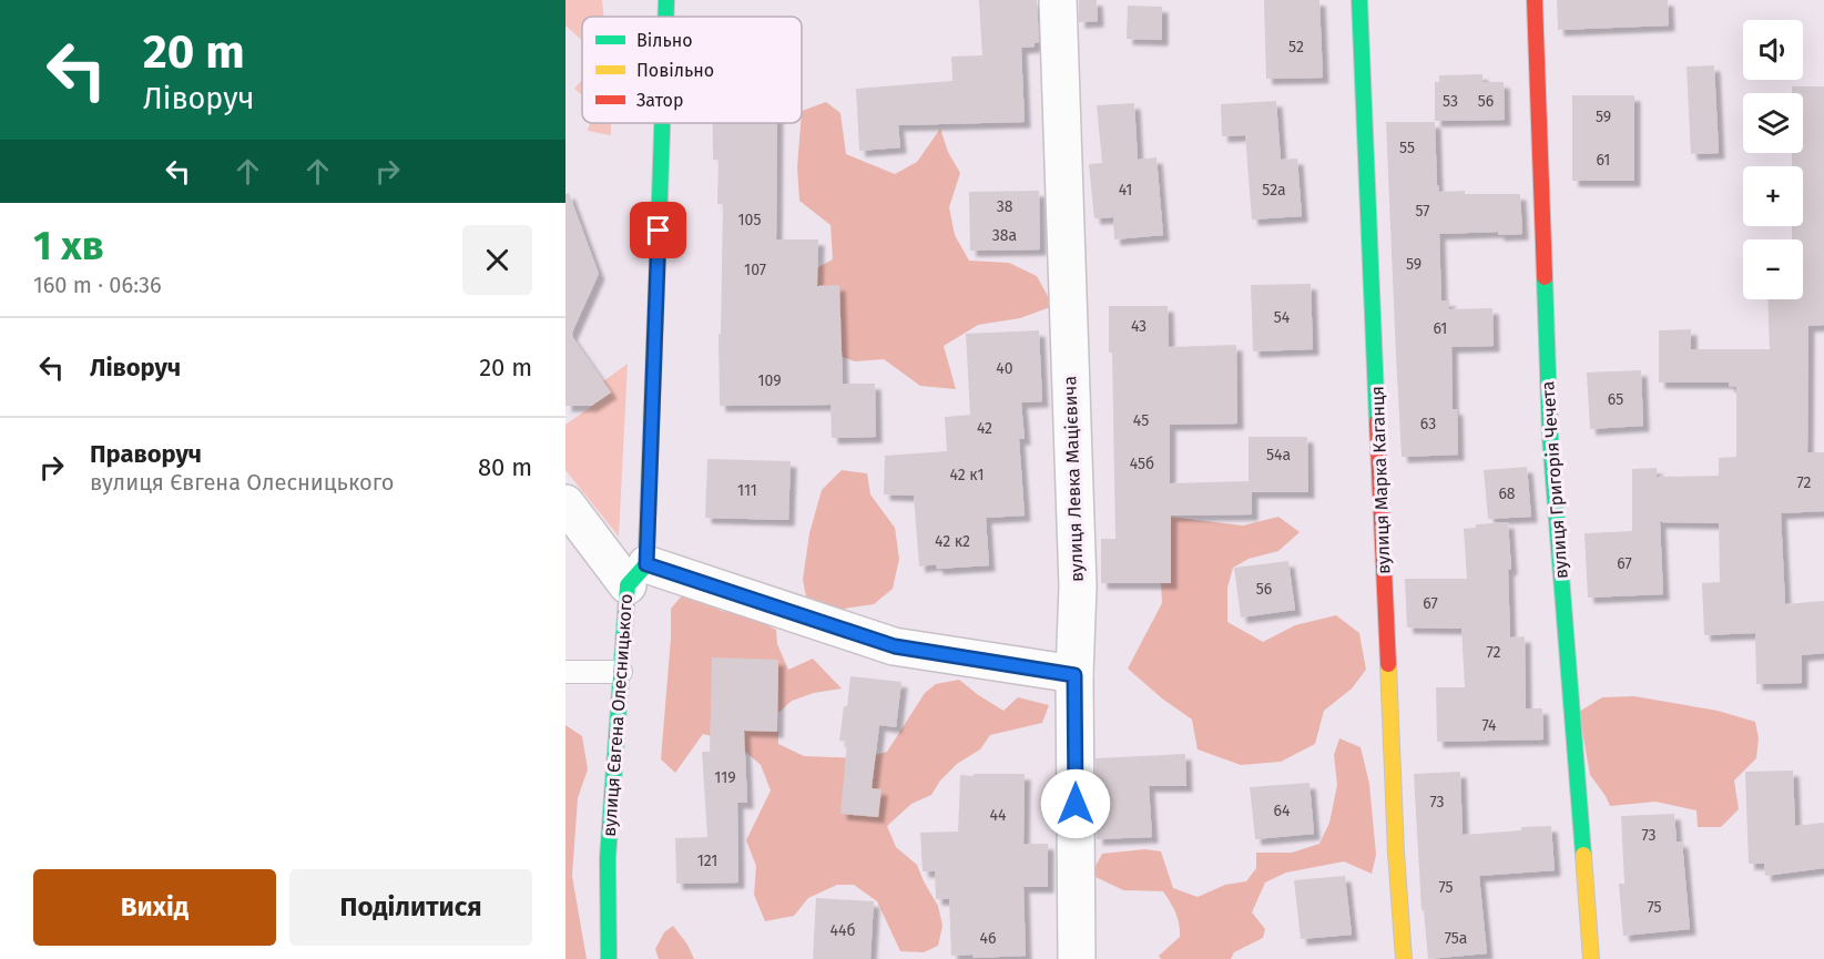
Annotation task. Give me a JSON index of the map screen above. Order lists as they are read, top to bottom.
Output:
{
  "streets": {
    "street": [
      "вулиця Левка Мацієвича",
      "вулиця Марка Каганця",
      "вулиця Григорія Чечета",
      "вулиця Євгена Олесницького"
    ]
  },
  "house_numbers": [
    "52",
    "53",
    "56",
    "59",
    "55",
    "61",
    "41",
    "52а",
    "38",
    "57",
    "105",
    "38а",
    "59",
    "107",
    "54",
    "43",
    "61",
    "40",
    "109",
    "65",
    "45",
    "63",
    "42",
    "54а",
    "45б",
    "42 к1",
    "72",
    "111",
    "68",
    "42 к2",
    "67",
    "56",
    "67",
    "72",
    "74",
    "119",
    "73",
    "64",
    "44",
    "73",
    "121",
    "75",
    "75",
    "44б",
    "46",
    "75а"
  ],
  "legend": ["Вільно", "Повільно", "Затор"],
  "page": {
    "turn": ["20 m", "Ліворуч"],
    "map_buttons": ["+", "−"],
    "heading": ["1 хв", "160 m · 06:36"],
    "list": [
      {
        "name": "Ліворуч",
        "value": "20 m"
      },
      {
        "name": "Праворуч",
        "note": "вулиця Євгена Олесницького",
        "value": "80 m"
      }
    ],
    "buttons": ["Вихід", "Поділитися"]
  }
}
